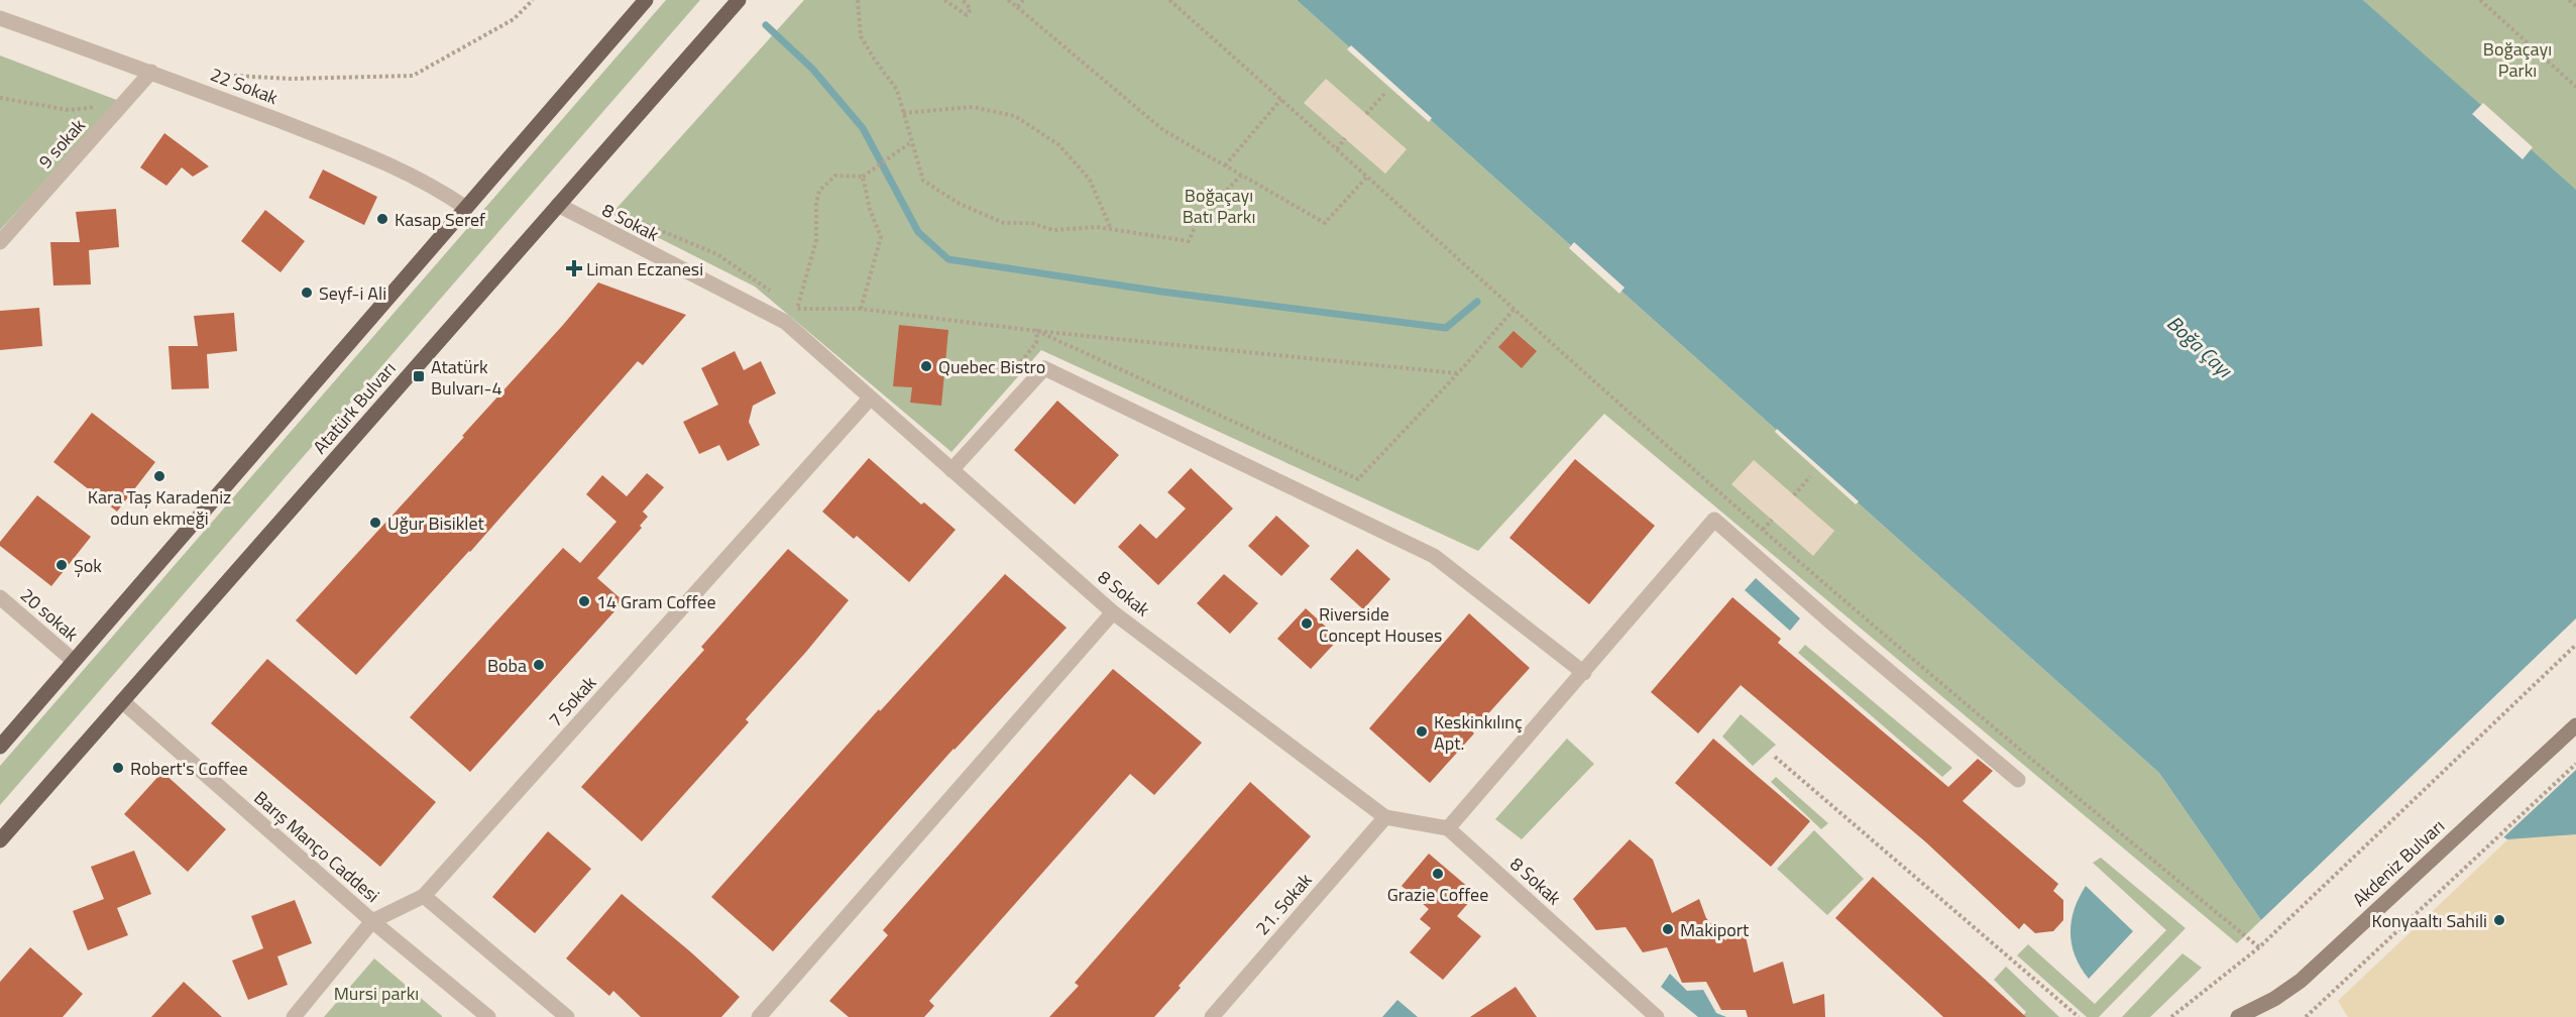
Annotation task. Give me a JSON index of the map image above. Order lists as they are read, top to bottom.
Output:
{
  "streets": {
    "main road": ["Atatürk Bulvarı", "Akdeniz Bulvarı"],
    "street": [
      "22 Sokak",
      "9 sokak",
      "8 Sokak",
      "20 sokak",
      "7 Sokak",
      "Barış Manço Caddesi",
      "21. Sokak"
    ]
  },
  "crossings": [
    ["22 Sokak", "9 sokak"],
    ["8 Sokak", "Atatürk Bulvarı"],
    ["8 Sokak", "7 Sokak"],
    ["8 Sokak", "21. Sokak"],
    ["Atatürk Bulvarı", "Barış Manço Caddesi"],
    ["7 Sokak", "Barış Manço Caddesi"]
  ],
  "water": ["Boğa Çayı"],
  "parks": ["Boğaçayı Parkı", "Boğaçayı Batı Parkı", "Mursi parkı"],
  "places": {
    "other": [
      "Kasap Seref",
      "Seyf-i Ali",
      "Quebec Bistro",
      "Kara Taş Karadeniz odun ekmeği",
      "Uğur Bisiklet",
      "Şok",
      "14 Gram Coffee",
      "Riverside Concept Houses",
      "Boba",
      "Keskinkılınç Apt.",
      "Robert's Coffee",
      "Grazie Coffee",
      "Konyaaltı Sahili",
      "Makiport"
    ],
    "health": ["Liman Eczanesi"],
    "transit": ["Atatürk Bulvarı-4"]
  }
}
